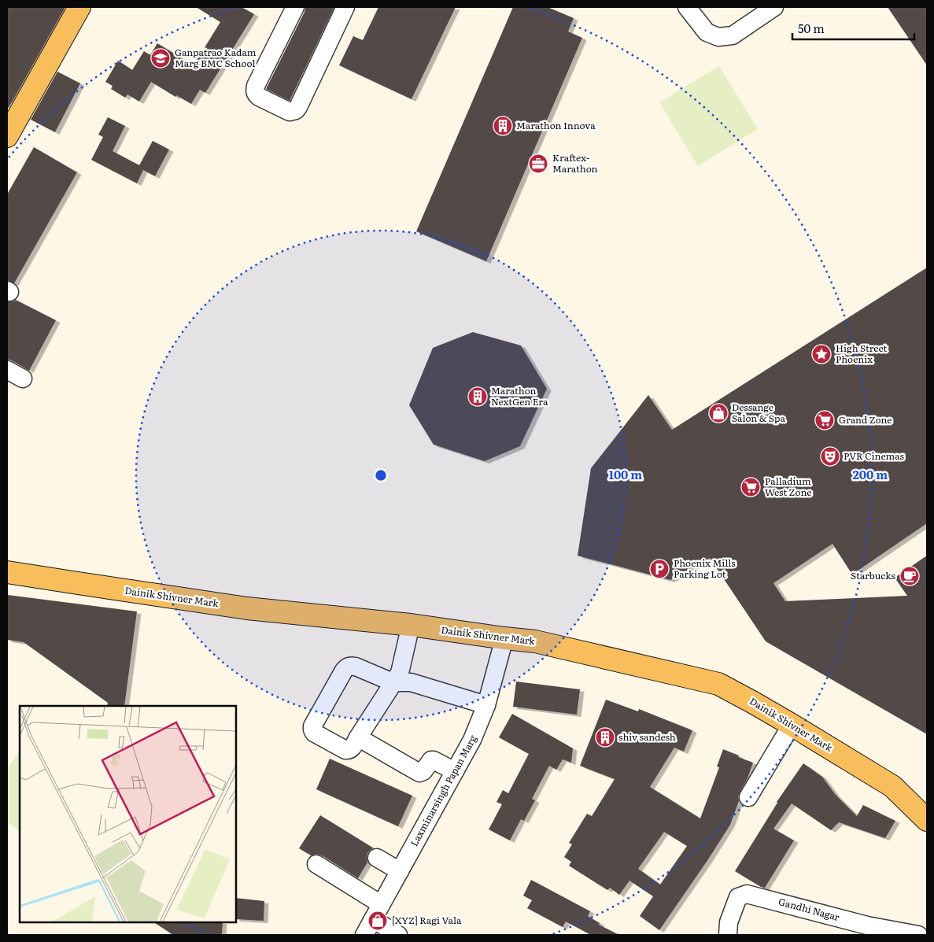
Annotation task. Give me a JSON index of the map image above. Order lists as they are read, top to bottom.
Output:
{
  "streets": {
    "main road": ["Dainik Shivner Mark"],
    "street": ["Laxminarsingh Papan Marg", "Gandhi Nagar"]
  },
  "crossings": [
    ["Dainik Shivner Mark", "Laxminarsingh Papan Marg"]
  ],
  "places": {
    "school or university": ["Ganpatrao Kadam Marg BMC School"],
    "building": ["Marathon Innova", "Marathon NextGen Era", "shiv sandesh"],
    "office": ["Kraftex- Marathon"],
    "place": ["High Street Phoenix"],
    "shop": ["Dessange Salon & Spa", "[XYZ] Ragi Vala"],
    "supermarket": ["Grand Zone", "Palladium West Zone"],
    "theatre": ["PVR Cinemas"],
    "parking": ["Phoenix Mills Parking Lot"],
    "cafe": ["Starbucks"]
  },
  "scale_bar": "50 m",
  "rings": ["100 m", "200 m"]
}
